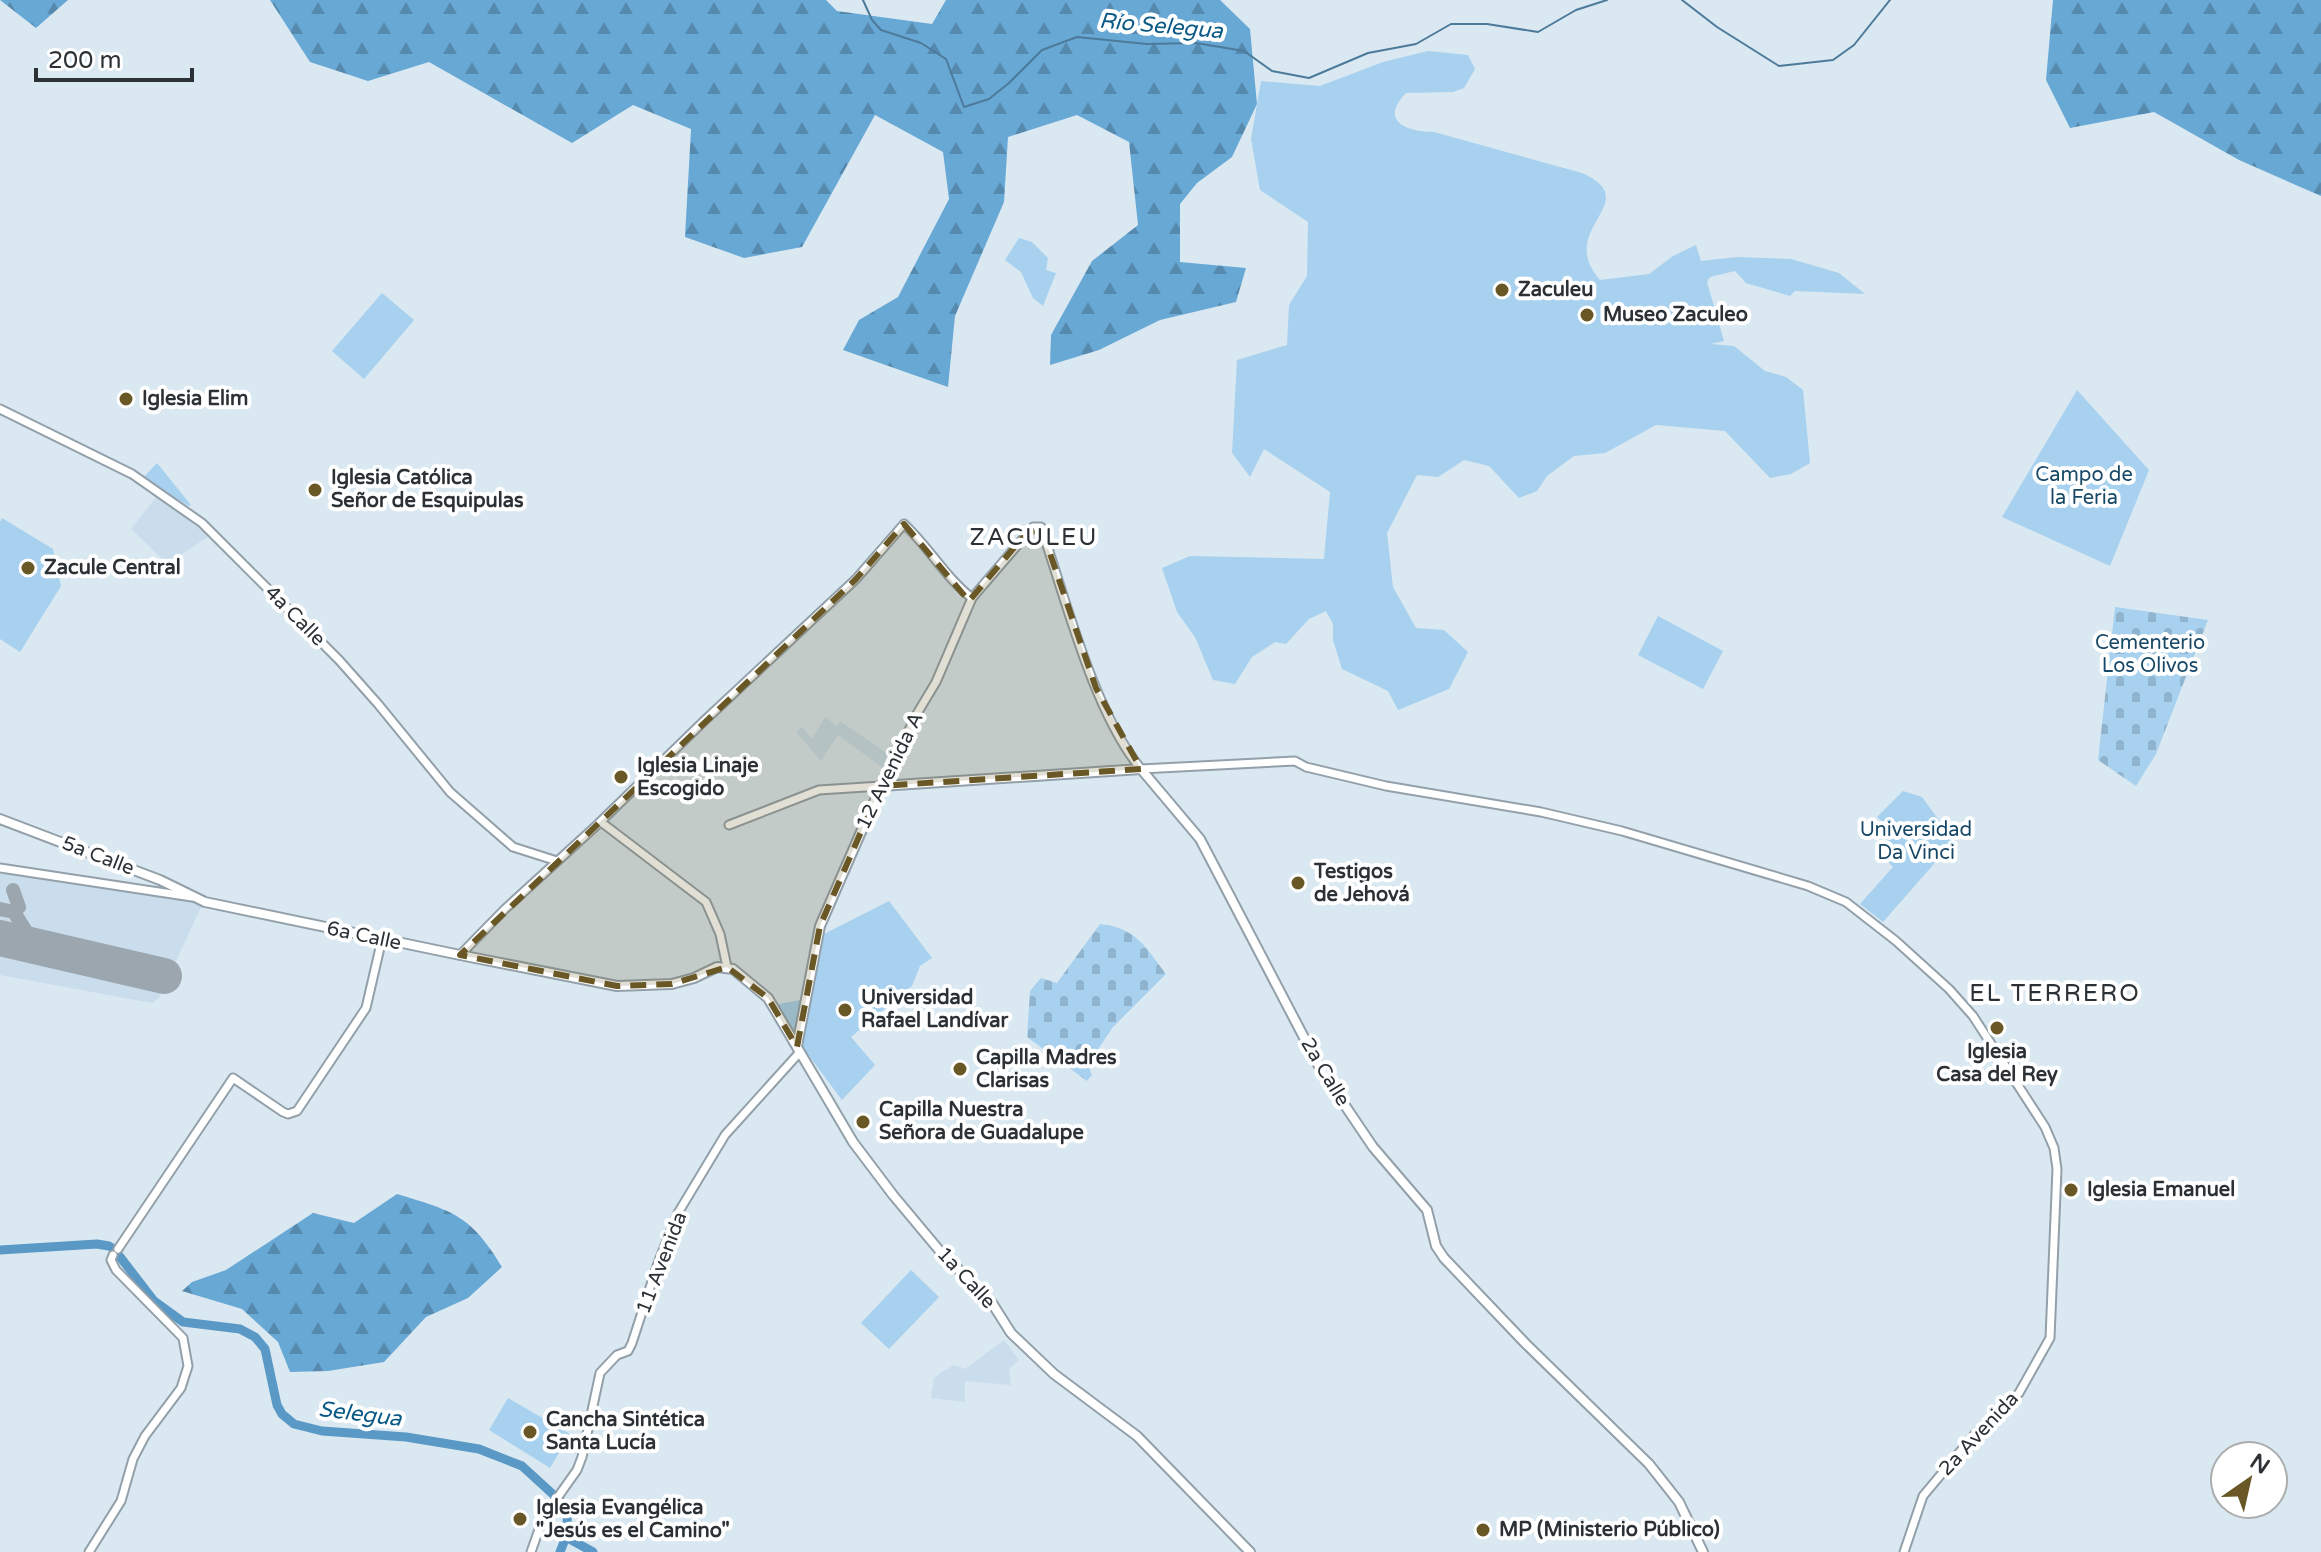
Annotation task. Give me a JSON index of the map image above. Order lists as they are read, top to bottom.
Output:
{
  "streets": {
    "main road": [
      "12 Avenida A",
      "5a Calle",
      "6a Calle",
      "2a Calle",
      "1a Calle"
    ],
    "street": ["4a Calle", "11 Avenida", "2a Avenida"]
  },
  "crossings": [
    ["12 Avenida A", "2a Calle"],
    ["12 Avenida A", "11 Avenida"],
    ["12 Avenida A", "1a Calle"],
    ["5a Calle", "6a Calle"],
    ["6a Calle", "1a Calle"],
    ["2a Calle", "2a Avenida"],
    ["11 Avenida", "1a Calle"]
  ],
  "districts": ["ZACULEU", "EL TERRERO"],
  "water": ["Río Selegua", "Selegua"],
  "parks": ["Campo de la Feria", "Cementerio Los Olivos", "Universidad Da Vinci"],
  "places": [
    "Zaculeu",
    "Museo Zaculeo",
    "Iglesia Elim",
    "Iglesia Católica Señor de Esquipulas",
    "Zacule Central",
    "Iglesia Linaje Escogido",
    "Testigos de Jehová",
    "Universidad Rafael Landívar",
    "Iglesia Casa del Rey",
    "Capilla Madres Clarisas",
    "Capilla Nuestra Señora de Guadalupe",
    "Iglesia Emanuel",
    "Cancha Sintética Santa Lucía",
    "Iglesia Evangélica \"Jesús es el Camino\"",
    "MP (Ministerio Público)"
  ],
  "scale_bar": "200 m",
  "north": "top right"
}
